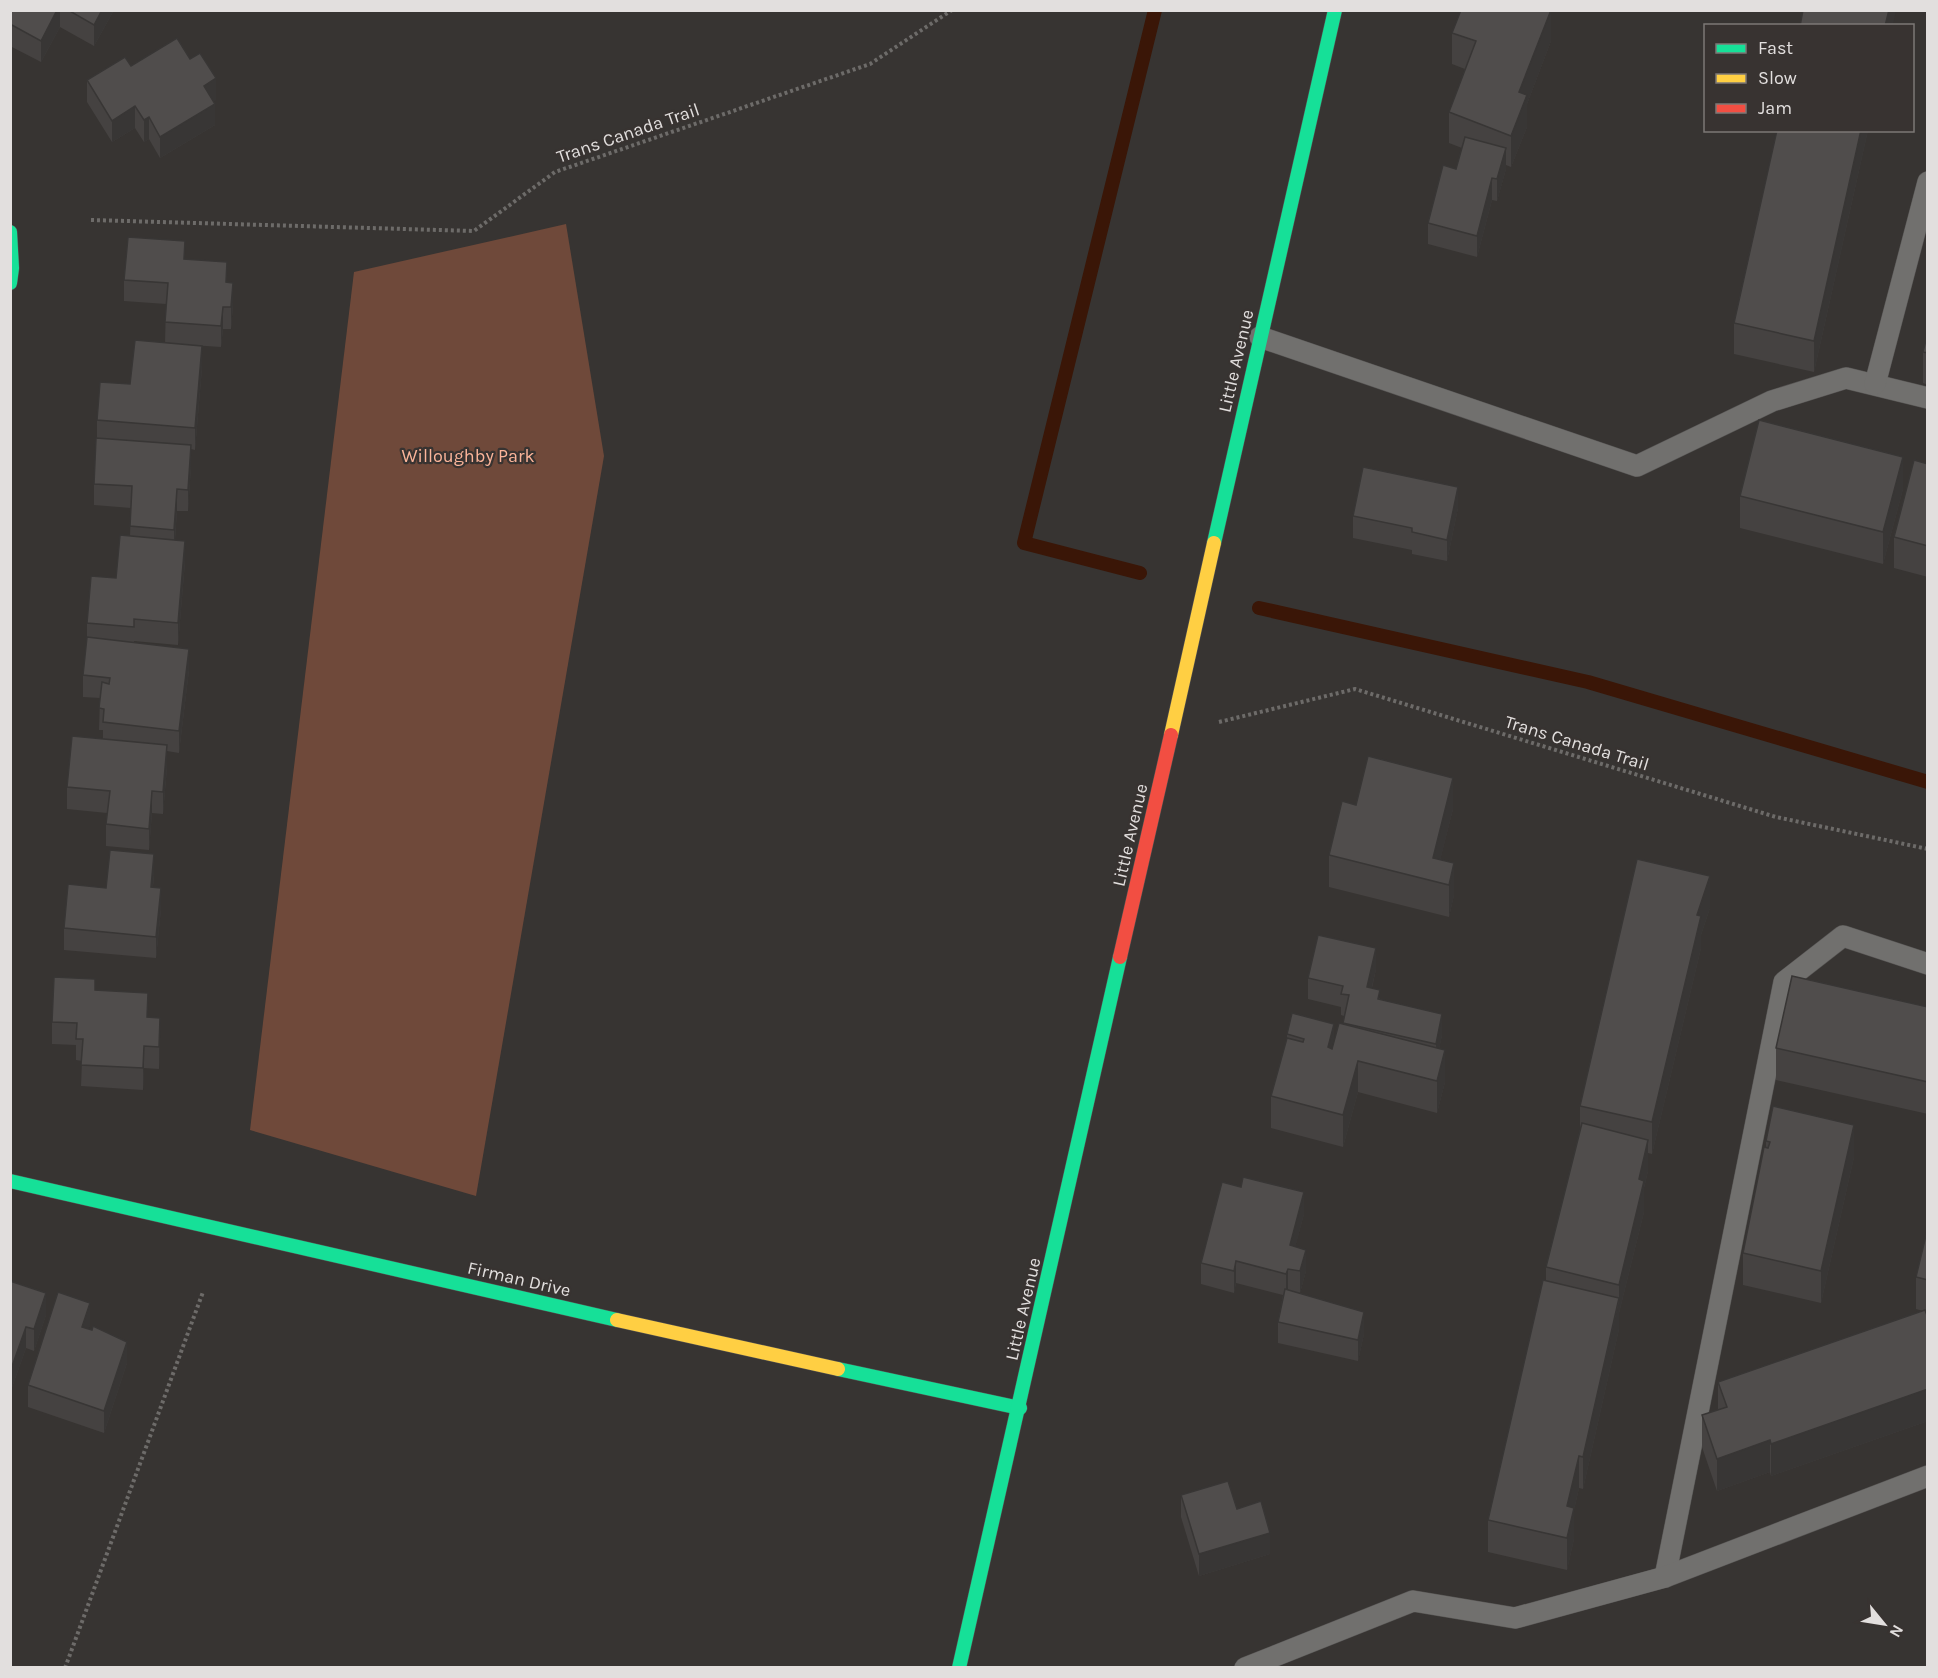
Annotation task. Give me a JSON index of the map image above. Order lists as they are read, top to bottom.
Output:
{
  "streets": {
    "street": ["Little Avenue", "Firman Drive"],
    "path": ["Trans Canada Trail"]
  },
  "crossings": [
    ["Little Avenue", "Firman Drive"]
  ],
  "parks": ["Willoughby Park"],
  "legend": ["Fast", "Slow", "Jam"],
  "north": "bottom right"
}
